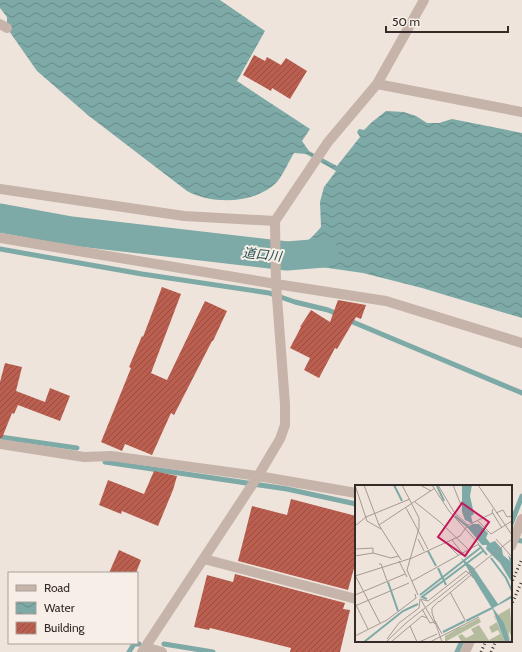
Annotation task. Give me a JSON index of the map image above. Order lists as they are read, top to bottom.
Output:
{
  "water": ["道口川"],
  "legend": ["Road", "Water", "Building"],
  "scale_bar": "50 m"
}
